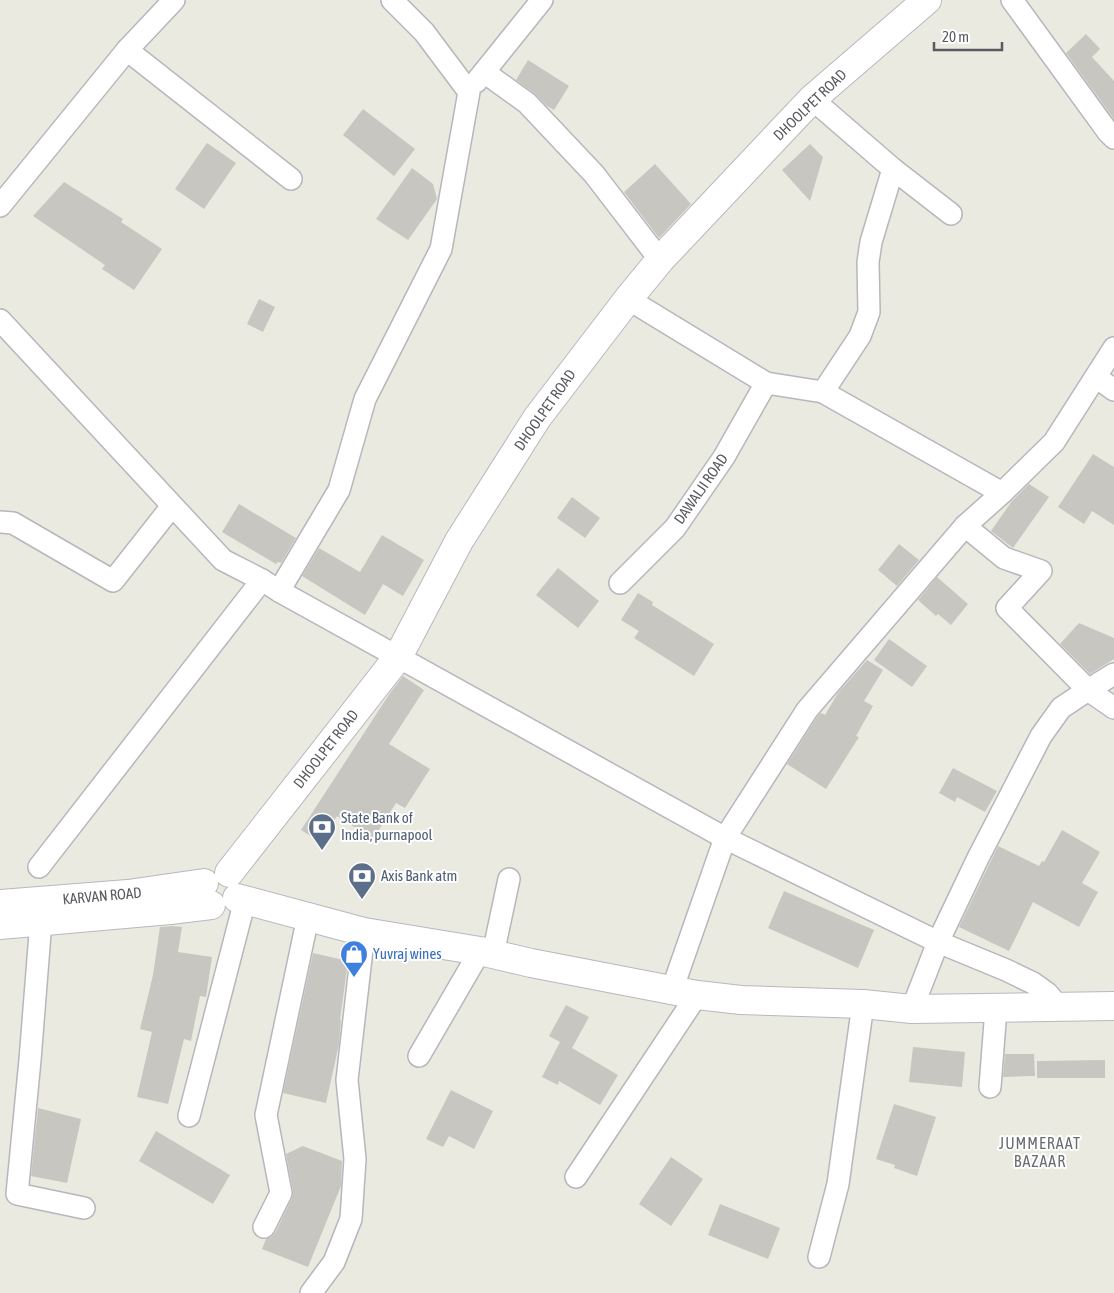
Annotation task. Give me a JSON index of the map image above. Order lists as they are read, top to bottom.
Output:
{
  "streets": {
    "main road": ["DHOOLPET ROAD", "KARVAN ROAD"],
    "street": ["DAWALJI ROAD"]
  },
  "crossings": [
    ["DHOOLPET ROAD", "KARVAN ROAD"]
  ],
  "districts": ["JUMMERAAT BAZAAR"],
  "places": {
    "bank": ["State Bank of India, purnapool", "Axis Bank atm"],
    "shop": ["Yuvraj wines"]
  },
  "scale_bar": "20 m"
}
